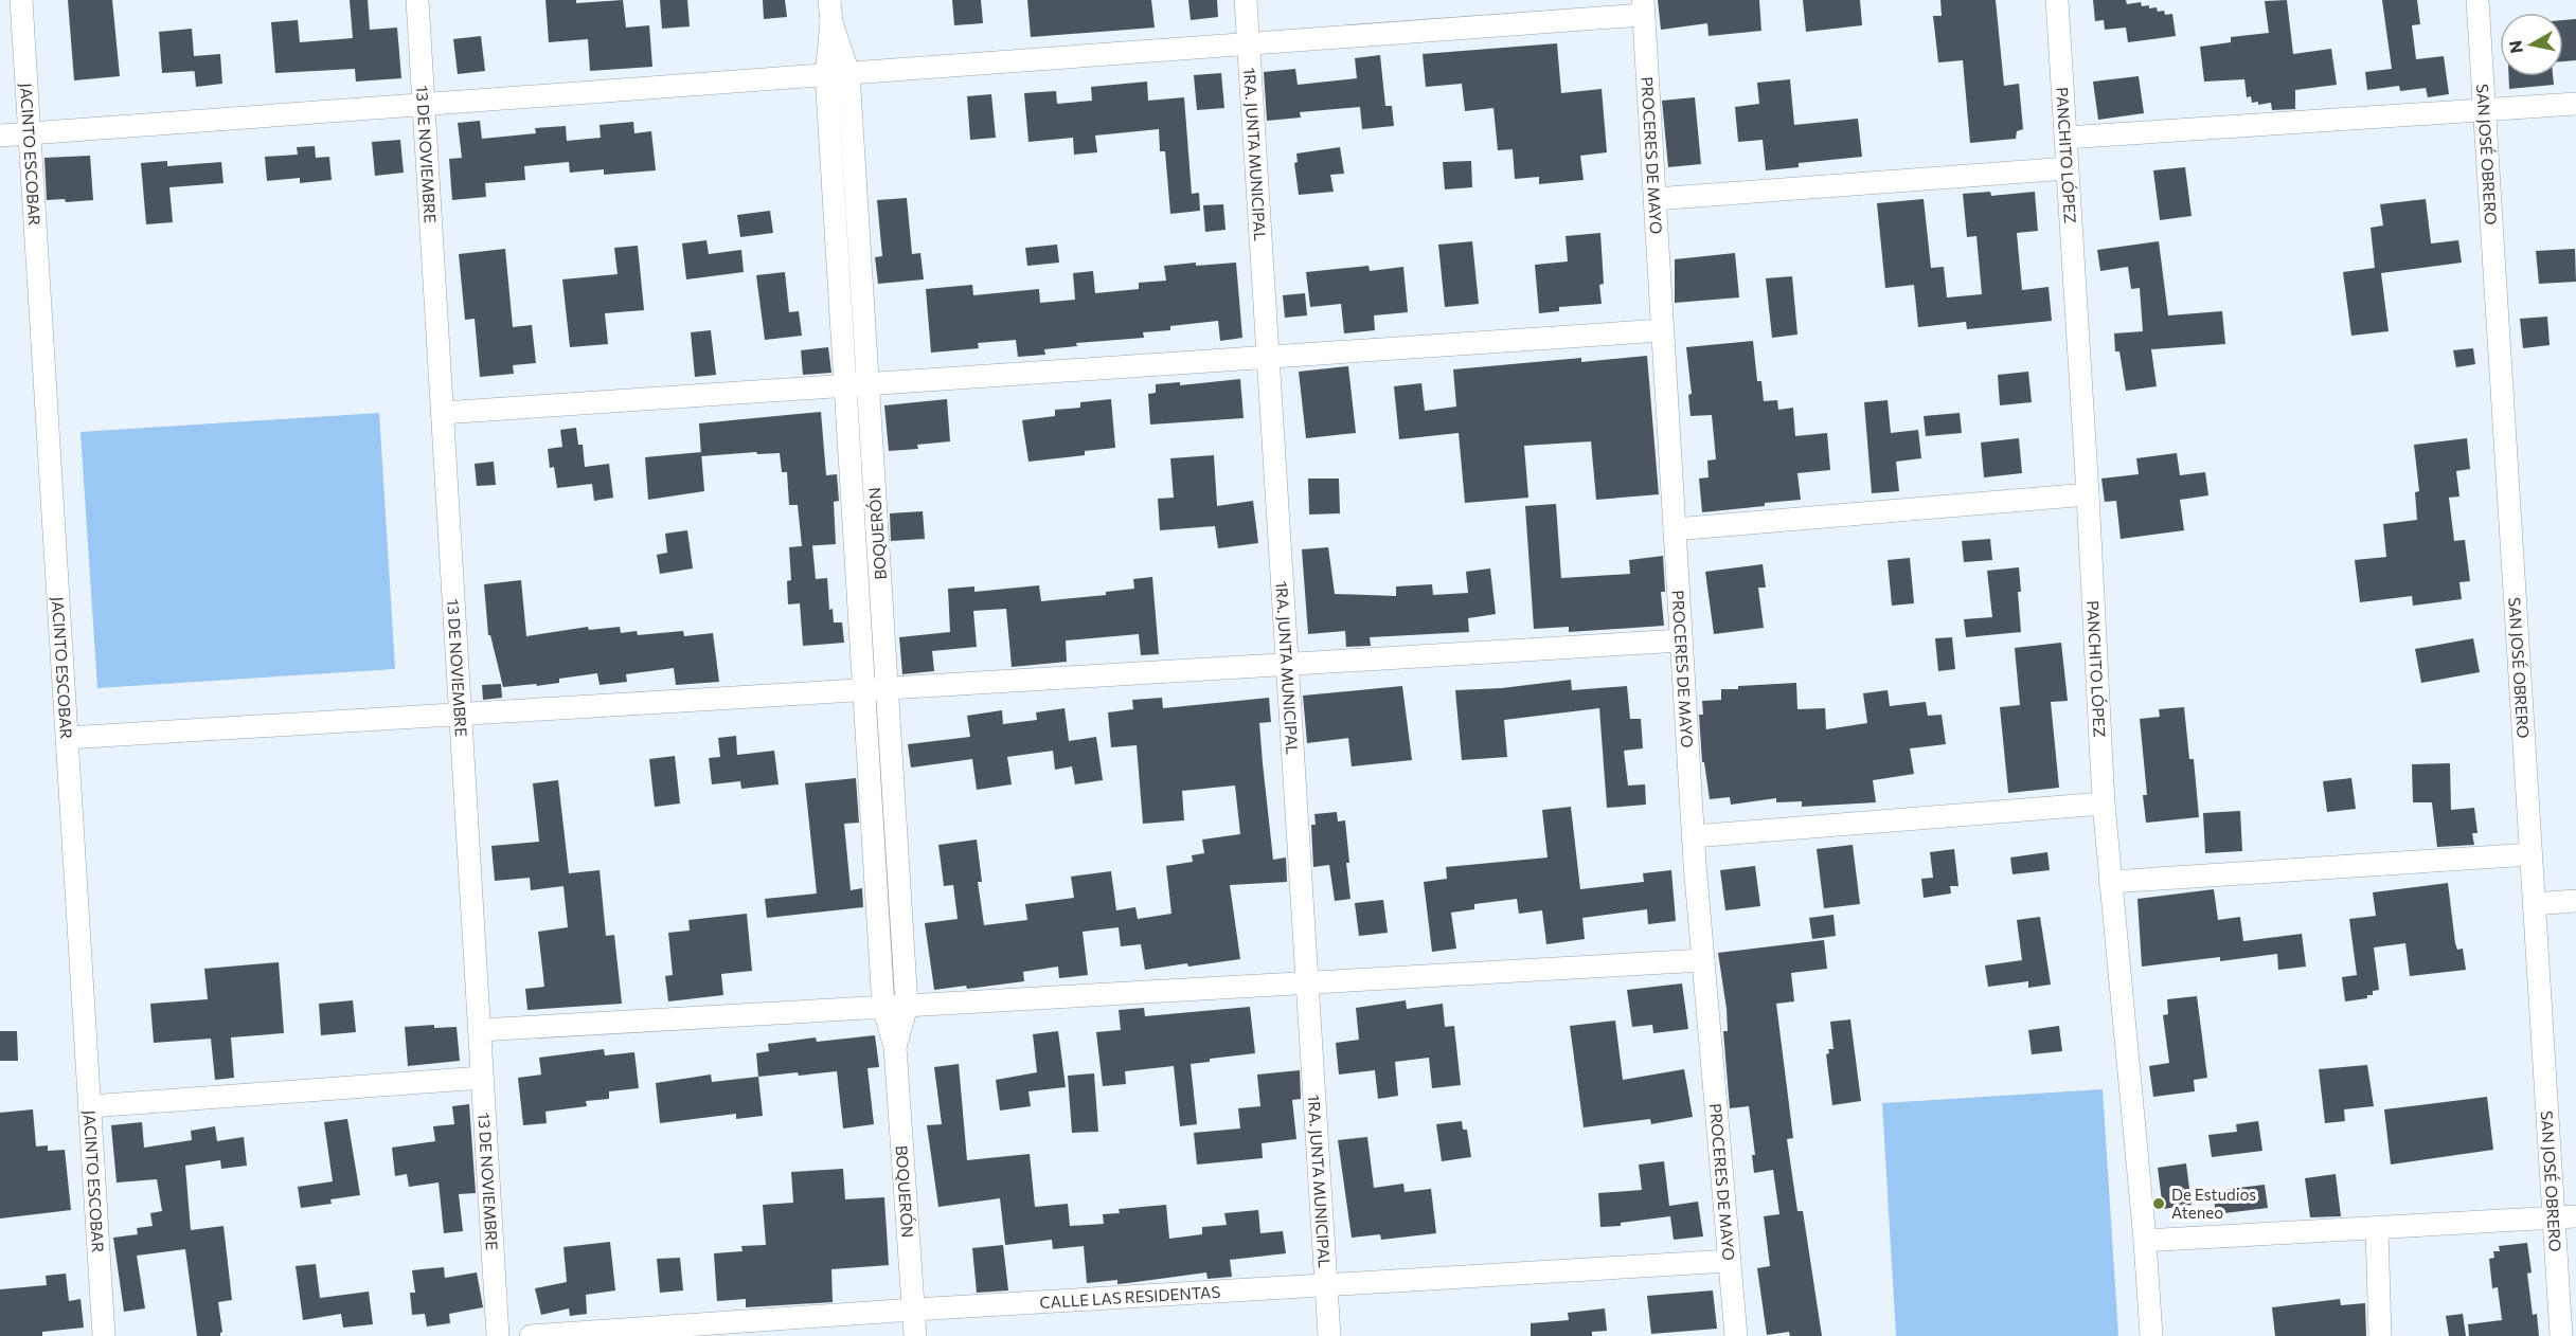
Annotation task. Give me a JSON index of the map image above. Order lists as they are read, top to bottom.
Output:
{
  "streets": {
    "street": [
      "JACINTO ESCOBAR",
      "13 DE NOVIEMBRE",
      "1RA. JUNTA MUNICIPAL",
      "PROCERES DE MAYO",
      "PANCHITO LÓPEZ",
      "SAN JOSÉ OBRERO",
      "BOQUERÓN",
      "CALLE LAS RESIDENTAS"
    ]
  },
  "crossings": [
    ["1RA. JUNTA MUNICIPAL", "CALLE LAS RESIDENTAS"],
    ["PROCERES DE MAYO", "CALLE LAS RESIDENTAS"],
    ["BOQUERÓN", "CALLE LAS RESIDENTAS"]
  ],
  "places": ["De Estudios Ateneo"],
  "north": "left"
}
